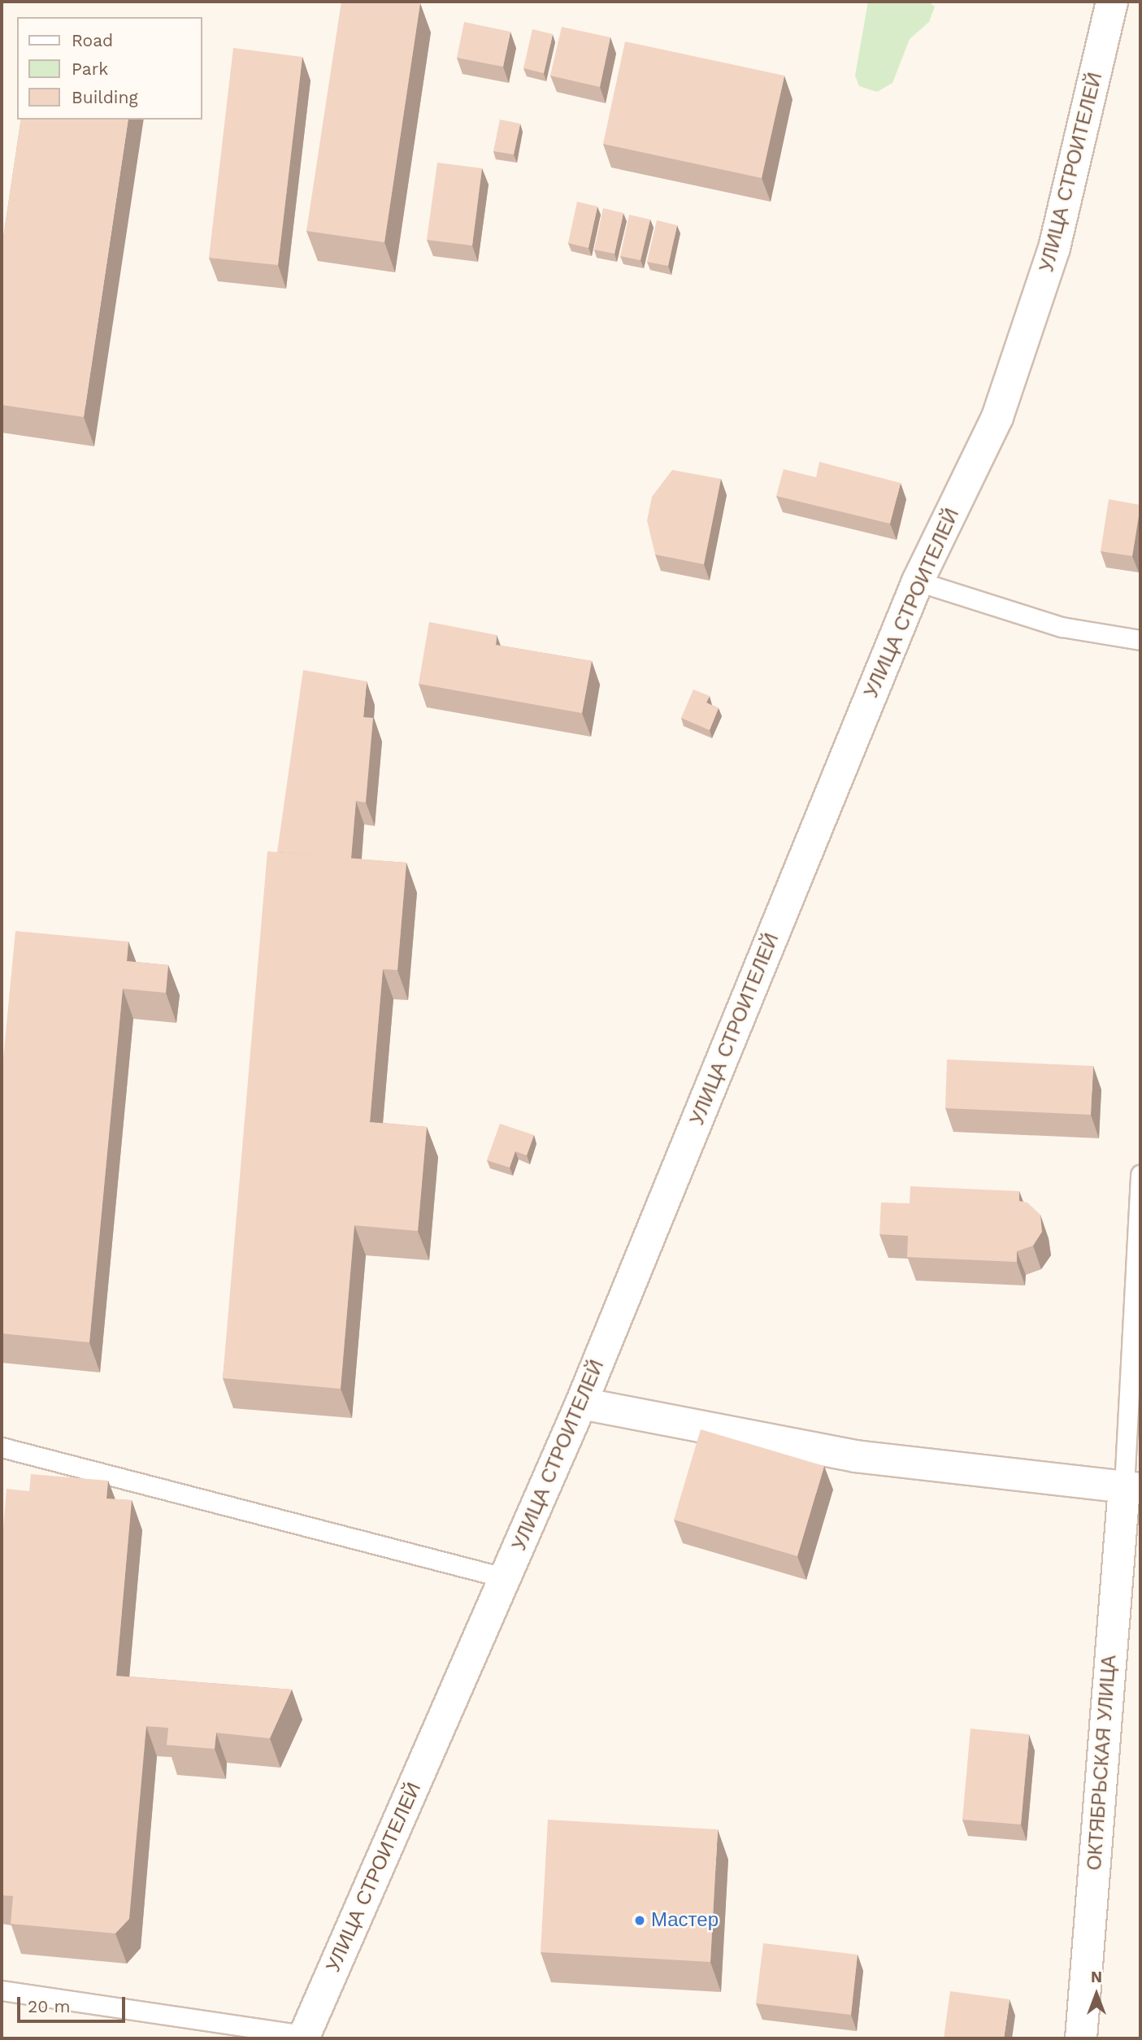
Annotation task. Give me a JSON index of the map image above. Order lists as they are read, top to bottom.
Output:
{
  "streets": {
    "main road": ["УЛИЦА СТРОИТЕЛЕЙ", "ОКТЯБРЬСКАЯ УЛИЦА"]
  },
  "places": ["Мастер"],
  "legend": ["Road", "Park", "Building"],
  "scale_bar": "20 m",
  "north": "top"
}
